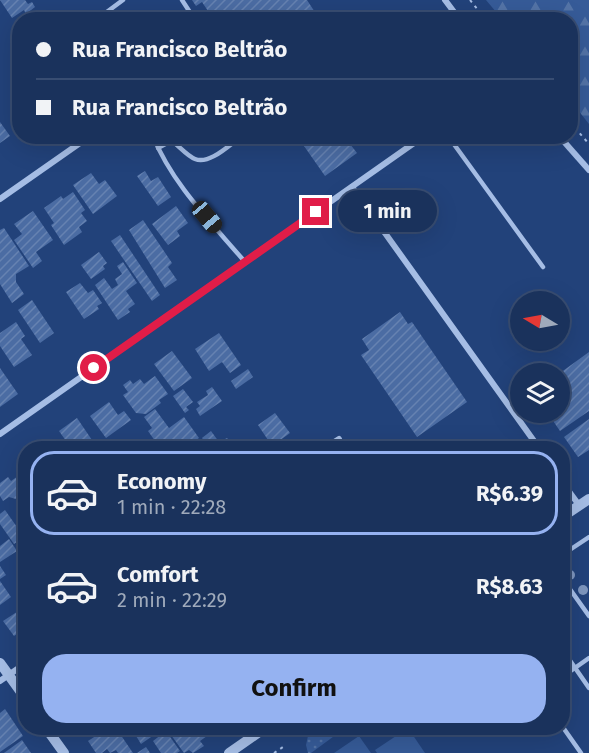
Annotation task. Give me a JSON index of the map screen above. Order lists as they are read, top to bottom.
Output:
{
  "north": "left",
  "page": {
    "banner": ["Rua Francisco Beltrão", "Rua Francisco Beltrão"],
    "bubble": "1 min",
    "list": [
      {
        "name": "Economy",
        "note": "1 min · 22:28",
        "value": "R$6.39"
      },
      {
        "name": "Comfort",
        "note": "2 min · 22:29",
        "value": "R$8.63"
      }
    ],
    "buttons": "Confirm"
  }
}
